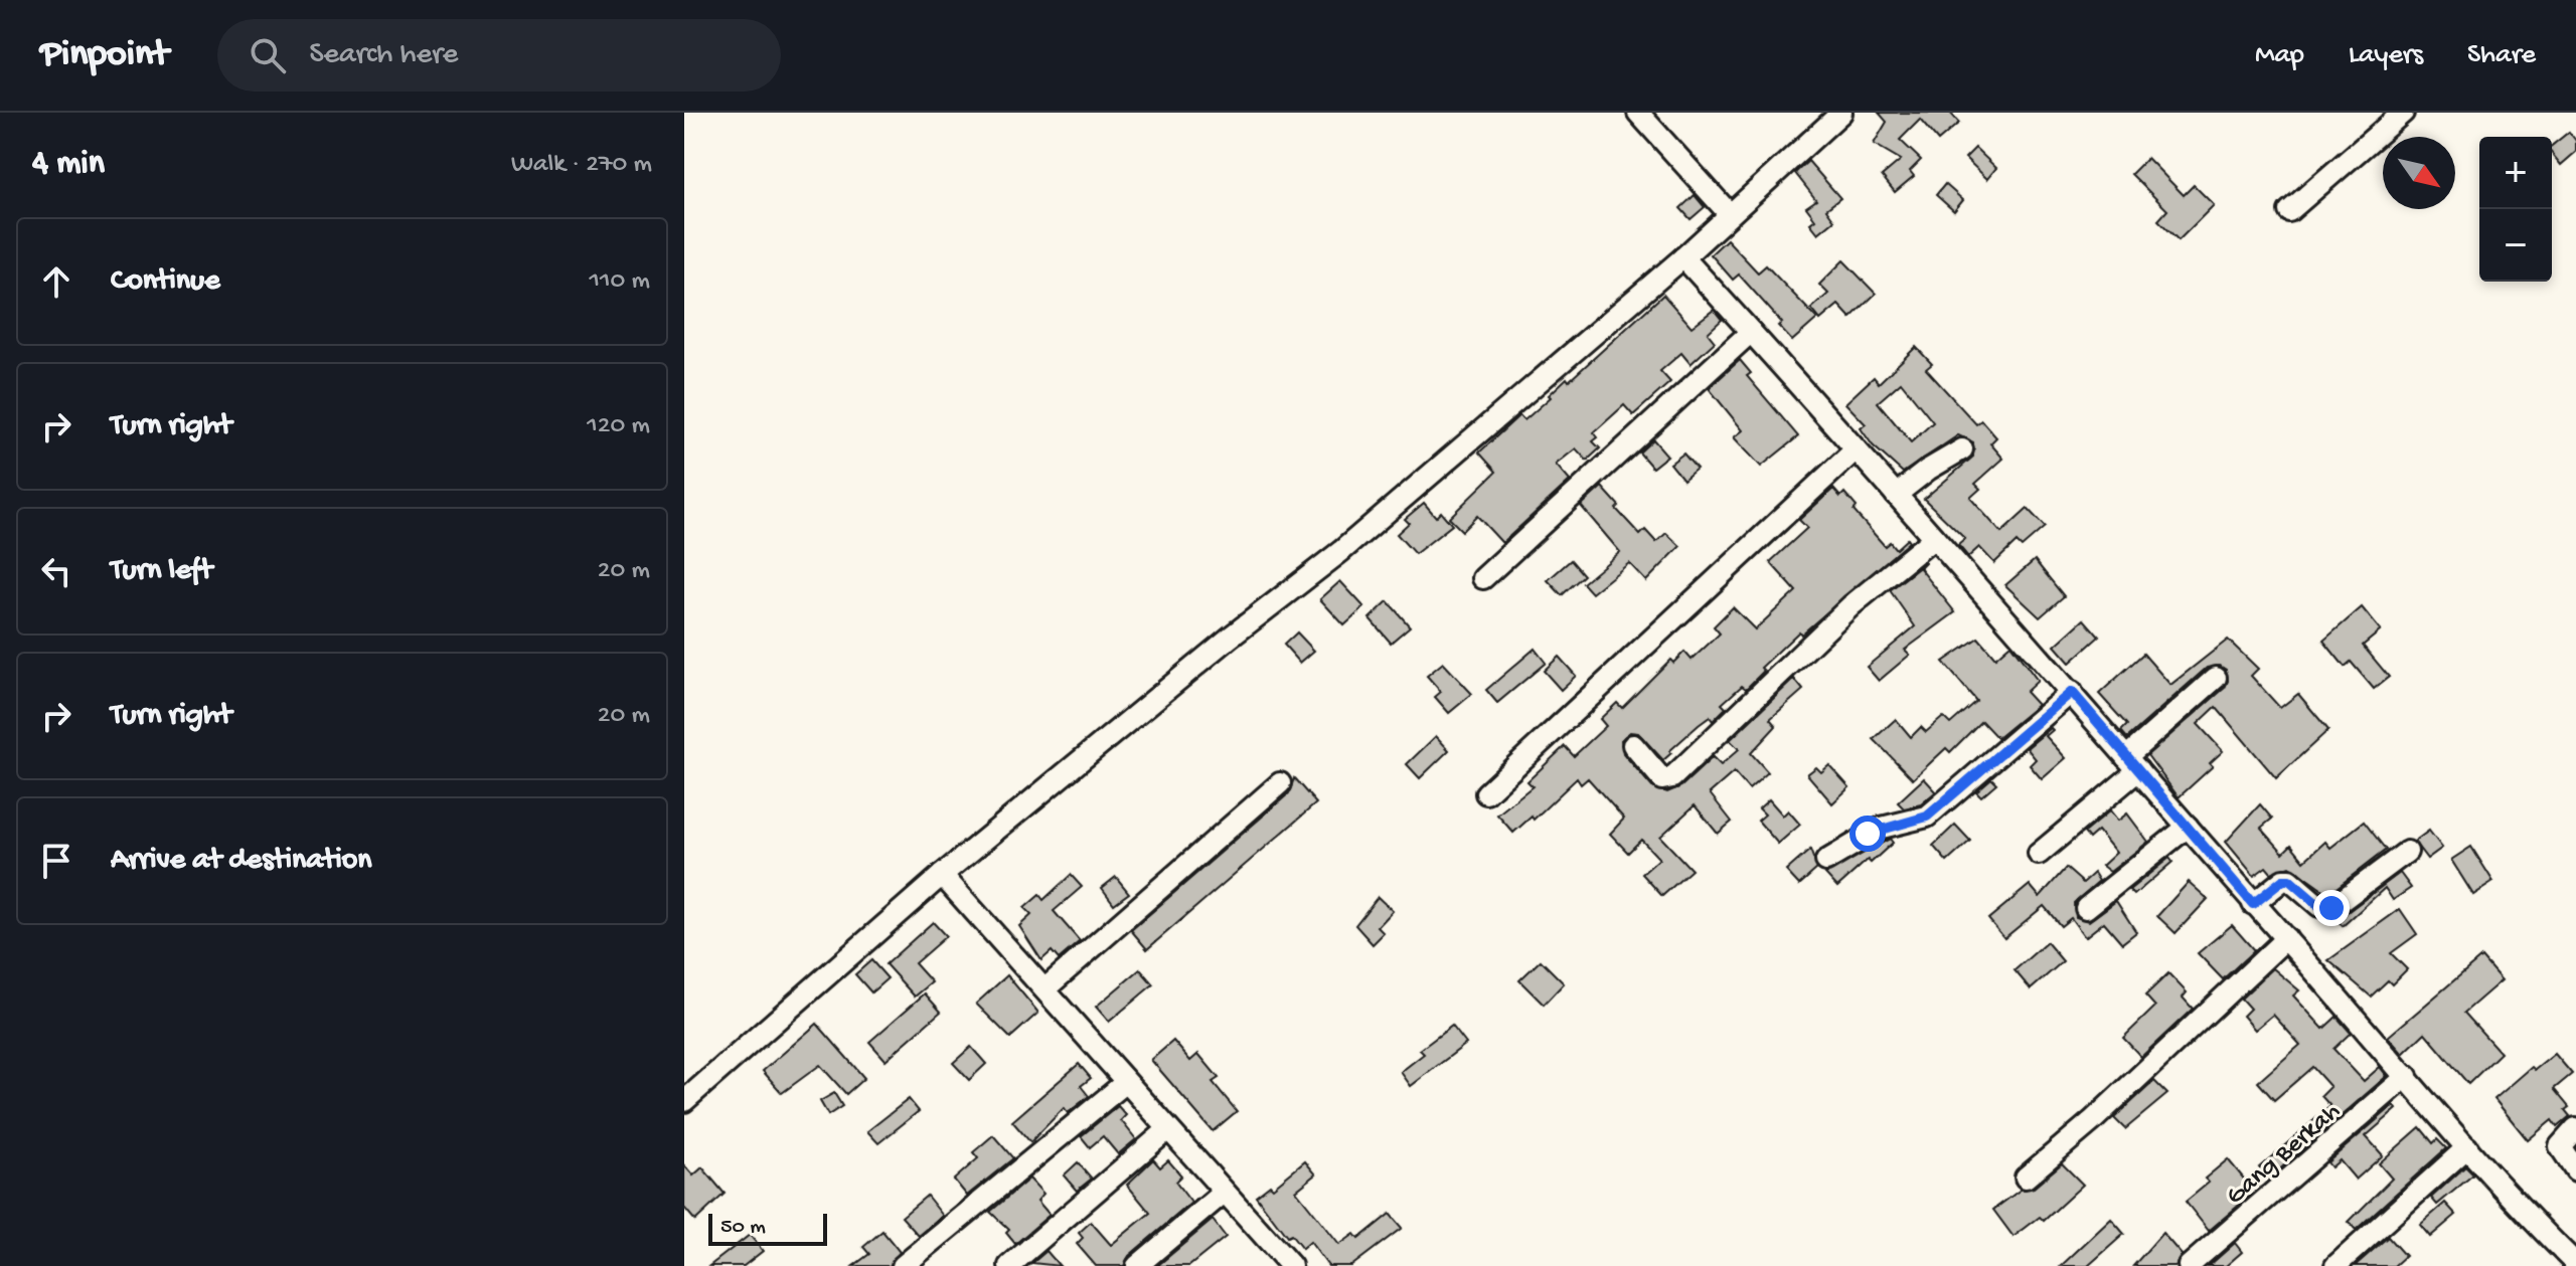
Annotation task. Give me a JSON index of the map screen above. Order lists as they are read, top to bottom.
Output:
{
  "streets": {
    "street": ["Gang Berkah"]
  },
  "scale_bar": "50 m",
  "north": "bottom right",
  "page": {
    "header": "Pinpoint",
    "search": "Search here",
    "nav": ["Map", "Layers", "Share"],
    "heading": ["4 min", "Walk · 270 m"],
    "map_buttons": ["+", "−"],
    "list": [
      ["Continue", "110 m"],
      ["Turn right", "120 m"],
      ["Turn left", "20 m"],
      ["Turn right", "20 m"],
      "Arrive at destination"
    ],
    "scale": "50 m"
  }
}
